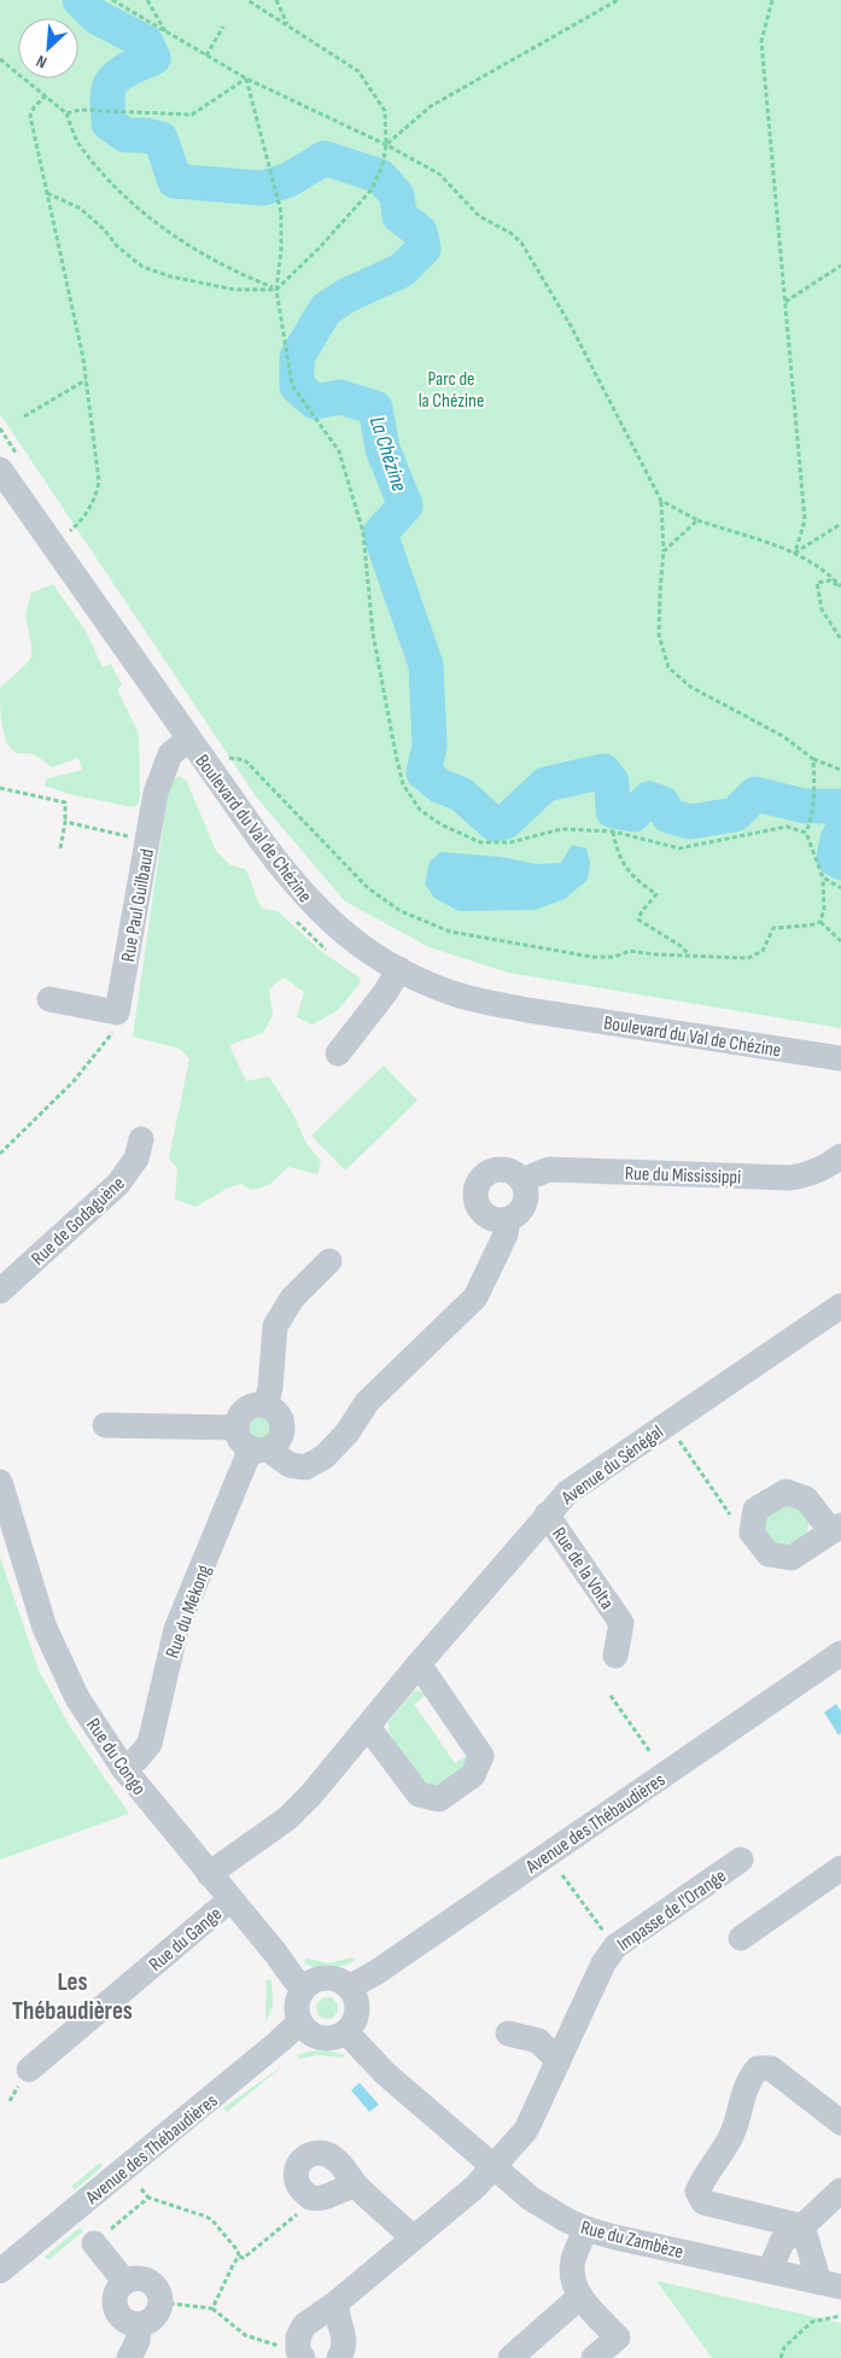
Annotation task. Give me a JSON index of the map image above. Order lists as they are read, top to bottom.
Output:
{
  "streets": {
    "street": [
      "Boulevard du Val de Chézine",
      "Rue Paul Guilbaud",
      "Rue du Mississippi",
      "Rue de Godaguène",
      "Avenue du Sénégal",
      "Rue de la Volta",
      "Rue du Mékong",
      "Rue du Congo",
      "Avenue des Thébaudières",
      "Impasse de l'Orange",
      "Rue du Gange",
      "Rue du Zambèze"
    ]
  },
  "crossings": [
    ["Boulevard du Val de Chézine", "Rue Paul Guilbaud"],
    ["Avenue du Sénégal", "Rue de la Volta"],
    ["Avenue du Sénégal", "Rue du Congo"],
    ["Rue du Mékong", "Rue du Congo"],
    ["Rue du Congo", "Avenue des Thébaudières"],
    ["Rue du Congo", "Rue du Gange"],
    ["Rue du Congo", "Rue du Zambèze"],
    ["Avenue des Thébaudières", "Rue du Zambèze"],
    ["Impasse de l'Orange", "Rue du Zambèze"]
  ],
  "districts": ["Les Thébaudières"],
  "water": ["La Chézine"],
  "parks": ["Parc de la Chézine"],
  "north": "bottom left"
}
